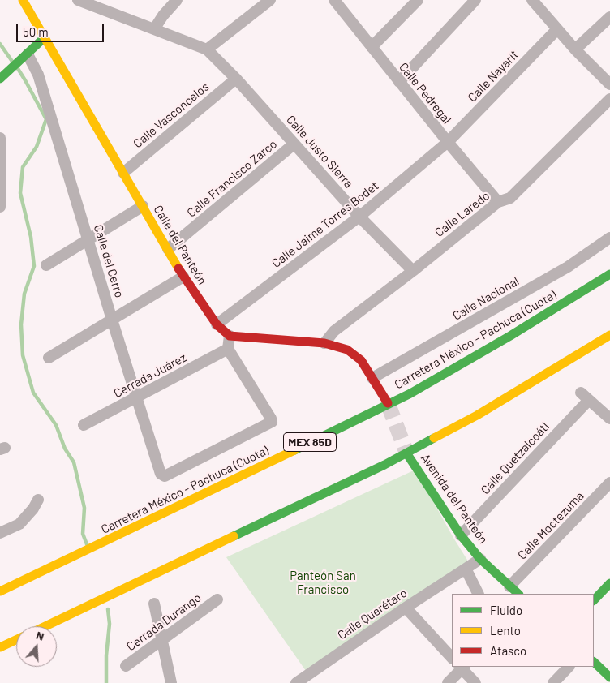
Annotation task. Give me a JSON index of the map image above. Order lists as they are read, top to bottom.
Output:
{
  "streets": {
    "main road": [
      "Calle del Panteón",
      "Carretera México - Pachuca (Cuota)",
      "MEX 85D",
      "Avenida del Panteón"
    ],
    "street": [
      "Calle Nayarit",
      "Calle Pedregal",
      "Calle Vasconcelos",
      "Calle Justo Sierra",
      "Calle Francisco Zarco",
      "Calle Laredo",
      "Calle Jaime Torres Bodet",
      "Calle del Cerro",
      "Calle Nacional",
      "Cerrada Juárez",
      "Calle Quetzalcoátl",
      "Calle Moctezuma",
      "Calle Querétaro",
      "Cerrada Durango"
    ]
  },
  "crossings": [
    ["Calle Nayarit", "Calle Pedregal"],
    ["Calle Nayarit", "Calle Jaime Torres Bodet"],
    ["Calle Pedregal", "Calle Laredo"],
    ["Calle Pedregal", "Calle Jaime Torres Bodet"],
    ["Calle Vasconcelos", "Calle Justo Sierra"],
    ["Calle Vasconcelos", "Calle del Panteón"],
    ["Calle Justo Sierra", "Calle Francisco Zarco"],
    ["Calle Justo Sierra", "Calle Laredo"],
    ["Calle Justo Sierra", "Calle Jaime Torres Bodet"],
    ["Calle Francisco Zarco", "Calle del Panteón"],
    ["Calle Jaime Torres Bodet", "Calle del Panteón"],
    ["Calle del Cerro", "Cerrada Juárez"],
    ["Calle Quetzalcoátl", "Avenida del Panteón"],
    ["Avenida del Panteón", "Calle Querétaro"]
  ],
  "parks": ["Panteón San Francisco"],
  "legend": ["Fluido", "Lento", "Atasco"],
  "scale_bar": "50 m",
  "north": "top"
}
